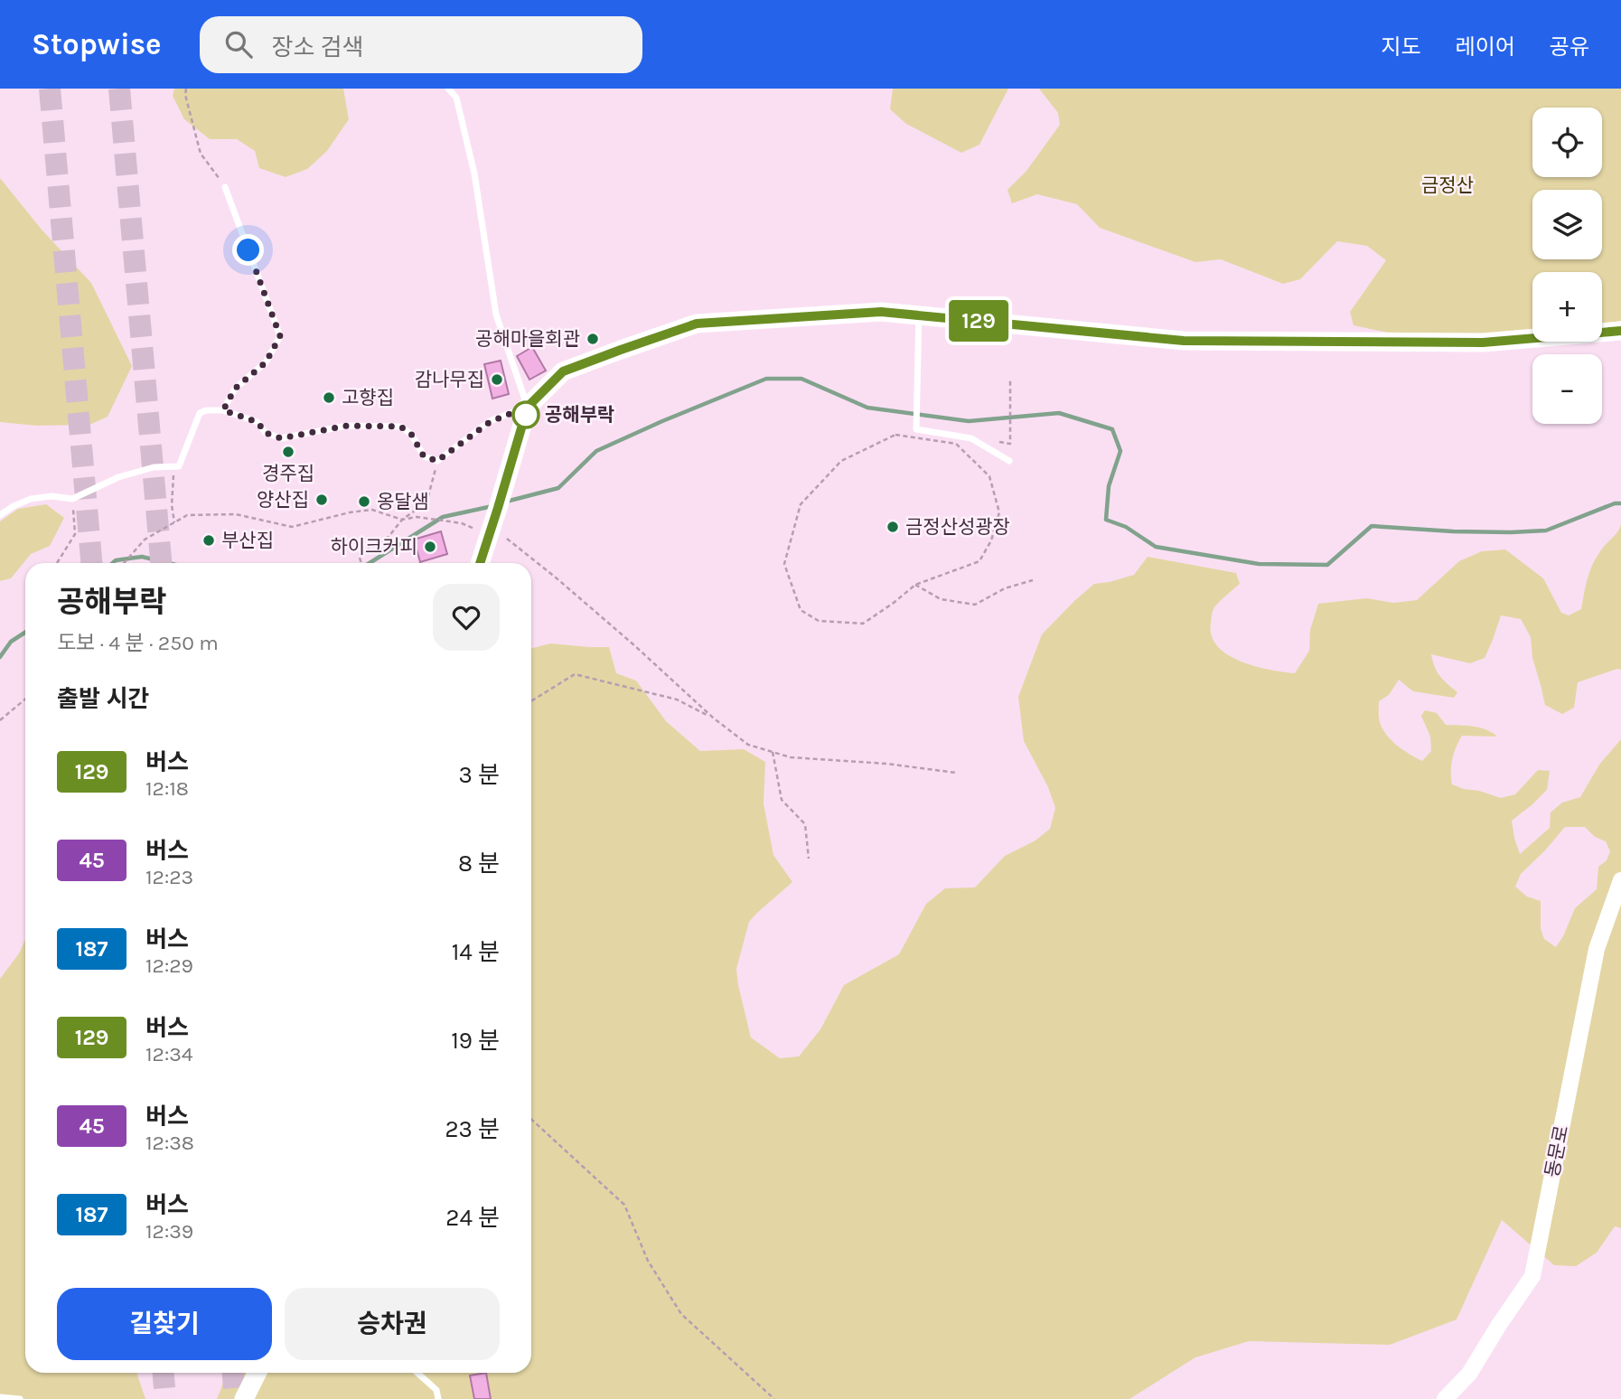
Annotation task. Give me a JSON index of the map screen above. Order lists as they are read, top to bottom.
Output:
{
  "streets": {
    "street": ["동문로"]
  },
  "parks": ["금정산"],
  "places": [
    "공해마을회관",
    "감나무집",
    "고향집",
    "공해부락",
    "경주집",
    "양산집",
    "옹달샘",
    "금정산성광장",
    "부산집",
    "하이크커피"
  ],
  "lines": ["bus line 129"],
  "page": {
    "header": "Stopwise",
    "search": "장소 검색",
    "nav": ["지도", "레이어", "공유"],
    "on_map": "129",
    "map_buttons": ["+", "−"],
    "heading": [
      ["공해부락", "도보 · 4 분 · 250 m"],
      "출발 시간"
    ],
    "list": [
      {
        "mark": "129",
        "name": "버스",
        "note": "12:18",
        "value": "3 분"
      },
      {
        "mark": "45",
        "name": "버스",
        "note": "12:23",
        "value": "8 분"
      },
      {
        "mark": "187",
        "name": "버스",
        "note": "12:29",
        "value": "14 분"
      },
      {
        "mark": "129",
        "name": "버스",
        "note": "12:34",
        "value": "19 분"
      },
      {
        "mark": "45",
        "name": "버스",
        "note": "12:38",
        "value": "23 분"
      },
      {
        "mark": "187",
        "name": "버스",
        "note": "12:39",
        "value": "24 분"
      }
    ],
    "buttons": ["길찾기", "승차권"]
  }
}
